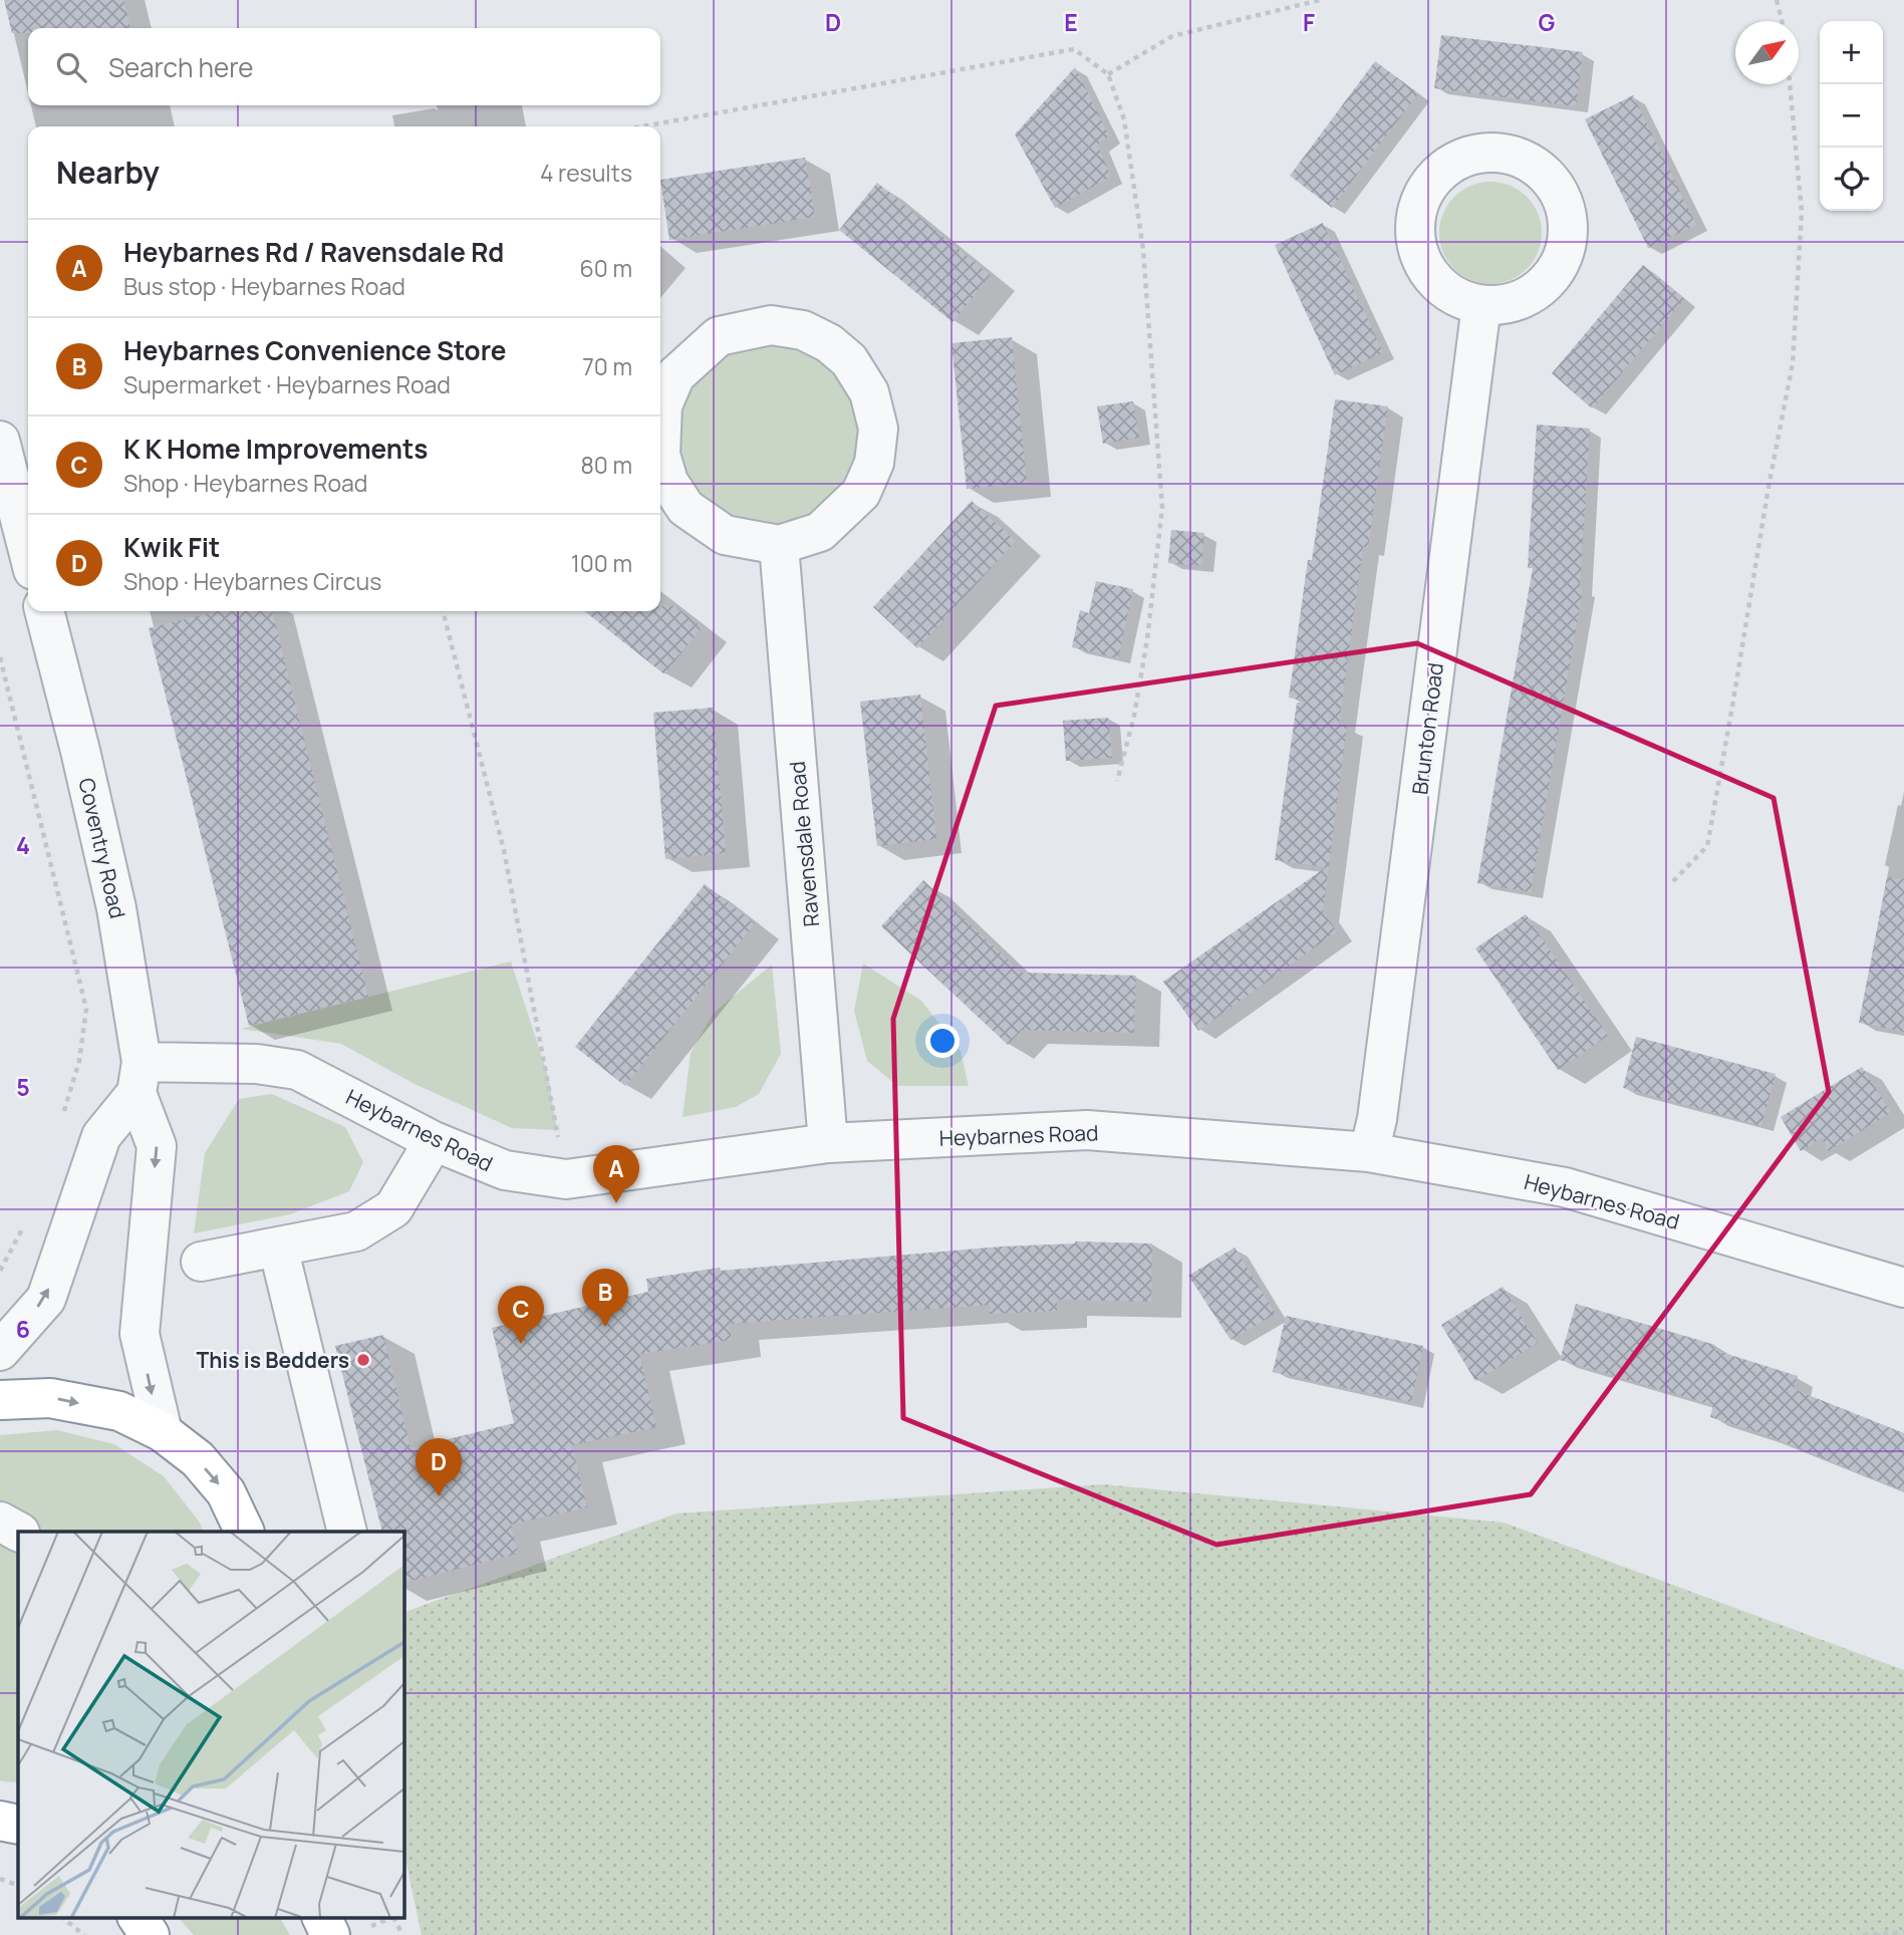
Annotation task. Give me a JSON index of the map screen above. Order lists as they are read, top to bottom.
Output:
{
  "streets": {
    "street": [
      "Brunton Road",
      "Ravensdale Road",
      "Coventry Road",
      "Heybarnes Road"
    ]
  },
  "crossings": [
    ["Brunton Road", "Heybarnes Road"],
    ["Ravensdale Road", "Heybarnes Road"],
    ["Coventry Road", "Heybarnes Road"]
  ],
  "places": ["This is Bedders"],
  "north": "top right",
  "page": {
    "map_buttons": ["+", "−"],
    "search": "Search here",
    "heading": ["Nearby", "4 results"],
    "list": [
      {
        "mark": "A",
        "name": "Heybarnes Rd / Ravensdale Rd",
        "note": "Bus stop · Heybarnes Road",
        "value": "60 m"
      },
      {
        "mark": "B",
        "name": "Heybarnes Convenience Store",
        "note": "Supermarket · Heybarnes Road",
        "value": "70 m"
      },
      {
        "mark": "C",
        "name": "K K Home Improvements",
        "note": "Shop · Heybarnes Road",
        "value": "80 m"
      },
      {
        "mark": "D",
        "name": "Kwik Fit",
        "note": "Shop · Heybarnes Circus",
        "value": "100 m"
      }
    ],
    "pins": [
      "A",
      "B",
      "C",
      "D"
    ]
  },
  "grid": {
    "columns": [
      "D",
      "E",
      "F",
      "G"
    ],
    "rows": ["4", "5", "6"]
  }
}
